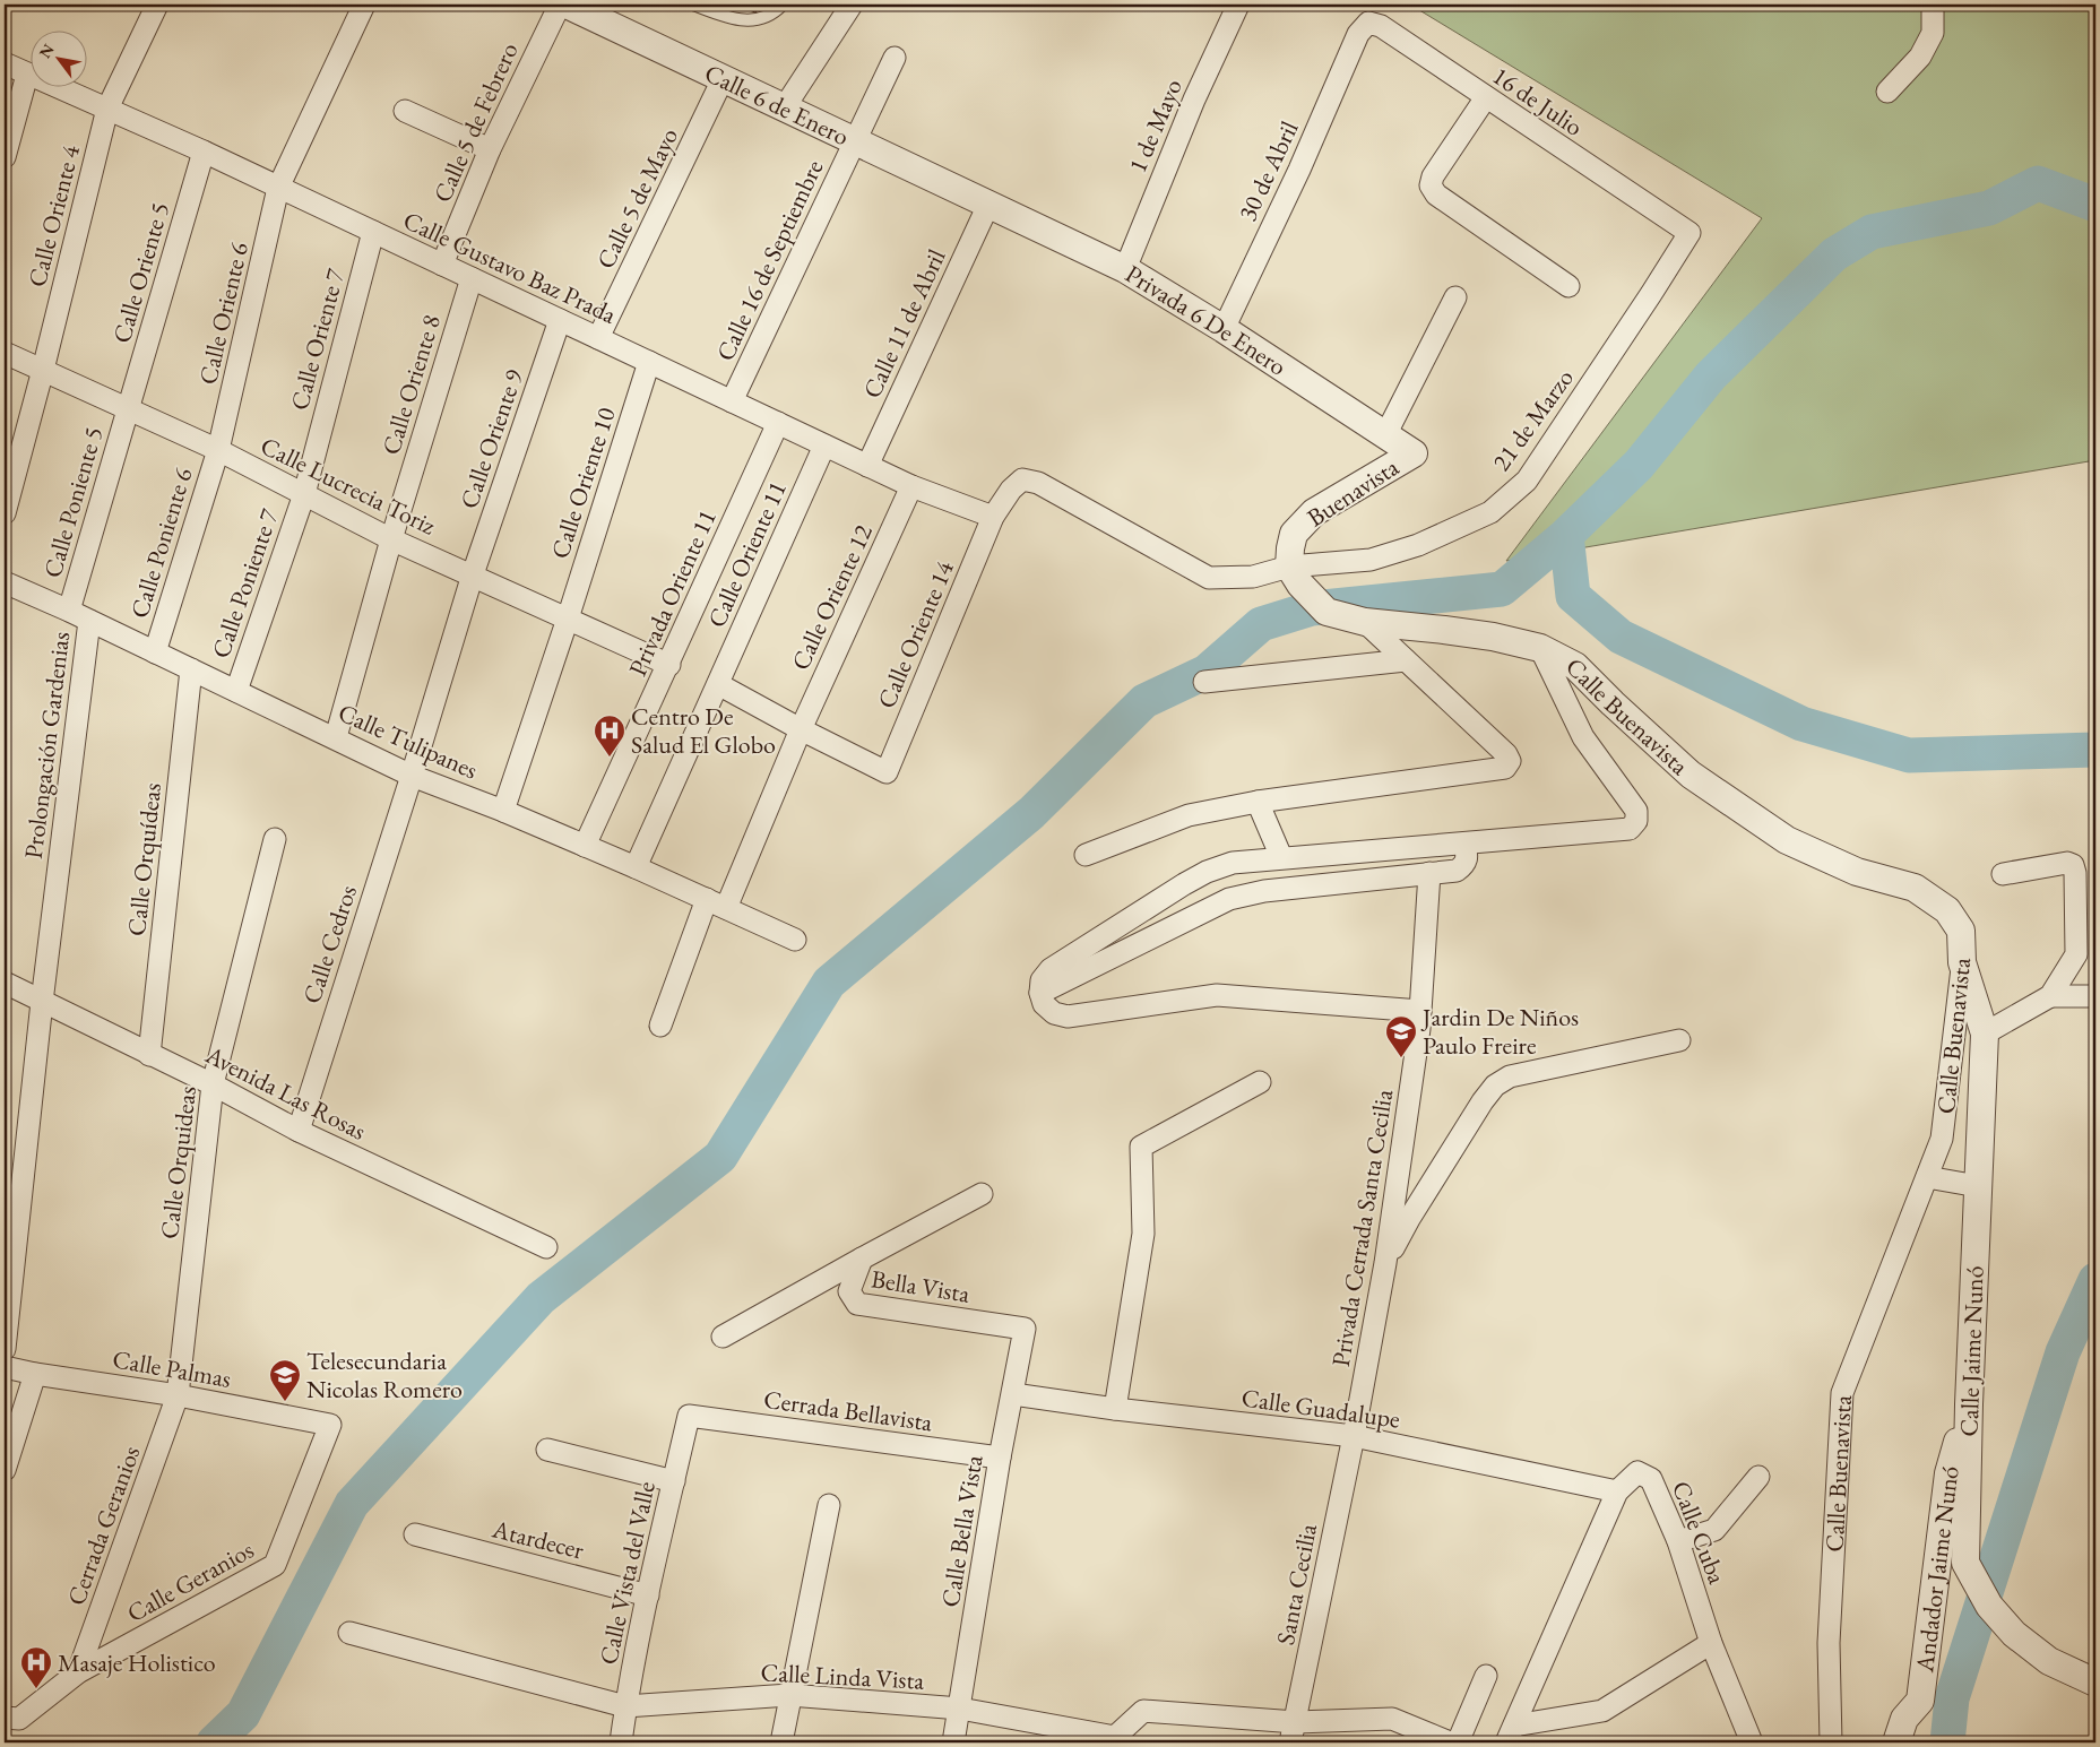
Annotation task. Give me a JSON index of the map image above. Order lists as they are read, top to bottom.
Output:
{
  "streets": {
    "street": [
      "16 de Julio",
      "Calle 6 de Enero",
      "Calle 5 de Febrero",
      "1 de Mayo",
      "30 de Abril",
      "Calle 5 de Mayo",
      "Calle Oriente 4",
      "Calle 16 de Septiembre",
      "Calle Gustavo Baz Prada",
      "Calle Oriente 5",
      "Calle Oriente 6",
      "Privada 6 De Enero",
      "Calle 11 de Abril",
      "Calle Oriente 7",
      "Calle Oriente 8",
      "21 de Marzo",
      "Calle Oriente 9",
      "Calle Oriente 10",
      "Calle Lucrecia Toriz",
      "Buenavista",
      "Calle Poniente 5",
      "Calle Poniente 6",
      "Calle Oriente 11",
      "Calle Poniente 7",
      "Privada Oriente 11",
      "Calle Oriente 12",
      "Calle Oriente 14",
      "Calle Buenavista",
      "Calle Tulipanes",
      "Prolongación Gardenias",
      "Calle Orquídeas",
      "Calle Cedros",
      "Avenida Las Rosas",
      "Calle Orquideas",
      "Privada Cerrada Santa Cecilia",
      "Bella Vista",
      "Calle Jaime Nunó",
      "Calle Palmas",
      "Calle Guadalupe",
      "Cerrada Bellavista",
      "Cerrada Geranios",
      "Calle Bella Vista",
      "Calle Cuba",
      "Atardecer",
      "Andador Jaime Nunó",
      "Calle Vista del Valle",
      "Calle Geranios",
      "Santa Cecilia",
      "Calle Linda Vista"
    ]
  },
  "crossings": [
    ["16 de Julio", "30 de Abril"],
    ["16 de Julio", "21 de Marzo"],
    ["Calle 6 de Enero", "Calle 5 de Mayo"],
    ["Calle 6 de Enero", "Calle 16 de Septiembre"],
    ["Calle 6 de Enero", "Privada 6 De Enero"],
    ["Calle 6 de Enero", "Calle 11 de Abril"],
    ["Calle 5 de Febrero", "Calle Gustavo Baz Prada"],
    ["1 de Mayo", "Privada 6 De Enero"],
    ["30 de Abril", "Privada 6 De Enero"],
    ["Calle 5 de Mayo", "Calle Gustavo Baz Prada"],
    ["Calle Oriente 4", "Calle Gustavo Baz Prada"],
    ["Calle Oriente 4", "Calle Lucrecia Toriz"],
    ["Calle 16 de Septiembre", "Calle Gustavo Baz Prada"],
    ["Calle Gustavo Baz Prada", "Calle Oriente 5"],
    ["Calle Gustavo Baz Prada", "Calle Oriente 6"],
    ["Calle Gustavo Baz Prada", "Calle 11 de Abril"],
    ["Calle Gustavo Baz Prada", "Calle Oriente 7"],
    ["Calle Gustavo Baz Prada", "Calle Oriente 8"],
    ["Calle Gustavo Baz Prada", "Calle Oriente 9"],
    ["Calle Gustavo Baz Prada", "Calle Oriente 10"],
    ["Calle Gustavo Baz Prada", "Calle Oriente 11"],
    ["Calle Gustavo Baz Prada", "Privada Oriente 11"],
    ["Calle Gustavo Baz Prada", "Calle Oriente 12"],
    ["Calle Gustavo Baz Prada", "Calle Oriente 14"],
    ["Calle Oriente 5", "Calle Lucrecia Toriz"],
    ["Calle Oriente 5", "Calle Poniente 5"],
    ["Calle Oriente 6", "Calle Lucrecia Toriz"],
    ["Calle Oriente 6", "Calle Poniente 6"],
    ["Privada 6 De Enero", "Calle 11 de Abril"],
    ["Privada 6 De Enero", "Buenavista"],
    ["Calle Oriente 7", "Calle Lucrecia Toriz"],
    ["Calle Oriente 7", "Calle Poniente 7"],
    ["Calle Oriente 8", "Calle Lucrecia Toriz"],
    ["Calle Oriente 8", "Calle Tulipanes"],
    ["21 de Marzo", "Buenavista"],
    ["21 de Marzo", "Calle Oriente 14"],
    ["21 de Marzo", "Calle Buenavista"],
    ["Calle Oriente 9", "Calle Lucrecia Toriz"],
    ["Calle Oriente 9", "Calle Tulipanes"],
    ["Calle Oriente 9", "Calle Cedros"],
    ["Calle Oriente 10", "Calle Lucrecia Toriz"],
    ["Calle Oriente 10", "Calle Tulipanes"],
    ["Calle Lucrecia Toriz", "Calle Poniente 5"],
    ["Calle Lucrecia Toriz", "Calle Poniente 6"],
    ["Calle Lucrecia Toriz", "Calle Poniente 7"],
    ["Calle Lucrecia Toriz", "Privada Oriente 11"],
    ["Buenavista", "Calle Oriente 14"],
    ["Buenavista", "Calle Buenavista"],
    ["Calle Poniente 5", "Calle Tulipanes"],
    ["Calle Poniente 6", "Calle Tulipanes"],
    ["Calle Oriente 11", "Calle Tulipanes"],
    ["Calle Poniente 7", "Calle Tulipanes"],
    ["Privada Oriente 11", "Calle Tulipanes"],
    ["Calle Oriente 12", "Calle Oriente 14"],
    ["Calle Oriente 12", "Calle Tulipanes"],
    ["Calle Oriente 14", "Calle Buenavista"],
    ["Calle Buenavista", "Calle Jaime Nunó"],
    ["Calle Tulipanes", "Prolongación Gardenias"],
    ["Calle Tulipanes", "Calle Orquídeas"],
    ["Calle Tulipanes", "Calle Cedros"],
    ["Prolongación Gardenias", "Avenida Las Rosas"],
    ["Calle Orquídeas", "Avenida Las Rosas"],
    ["Calle Cedros", "Avenida Las Rosas"],
    ["Avenida Las Rosas", "Calle Orquideas"],
    ["Calle Orquideas", "Calle Palmas"],
    ["Calle Orquideas", "Cerrada Geranios"],
    ["Privada Cerrada Santa Cecilia", "Calle Guadalupe"],
    ["Privada Cerrada Santa Cecilia", "Santa Cecilia"],
    ["Bella Vista", "Calle Bella Vista"],
    ["Calle Jaime Nunó", "Andador Jaime Nunó"],
    ["Calle Palmas", "Cerrada Geranios"],
    ["Calle Palmas", "Calle Geranios"],
    ["Calle Guadalupe", "Calle Bella Vista"],
    ["Calle Guadalupe", "Calle Cuba"],
    ["Calle Guadalupe", "Santa Cecilia"],
    ["Cerrada Bellavista", "Calle Bella Vista"],
    ["Cerrada Bellavista", "Calle Vista del Valle"],
    ["Cerrada Geranios", "Calle Geranios"],
    ["Calle Bella Vista", "Calle Linda Vista"],
    ["Atardecer", "Calle Vista del Valle"],
    ["Calle Vista del Valle", "Calle Linda Vista"],
    ["Santa Cecilia", "Calle Linda Vista"]
  ],
  "places": {
    "hospital": ["Centro De Salud El Globo", "Masaje Holistico"],
    "school or university": ["Jardin De Niños Paulo Freire", "Telesecundaria Nicolas Romero"]
  },
  "north": "top left"
}
